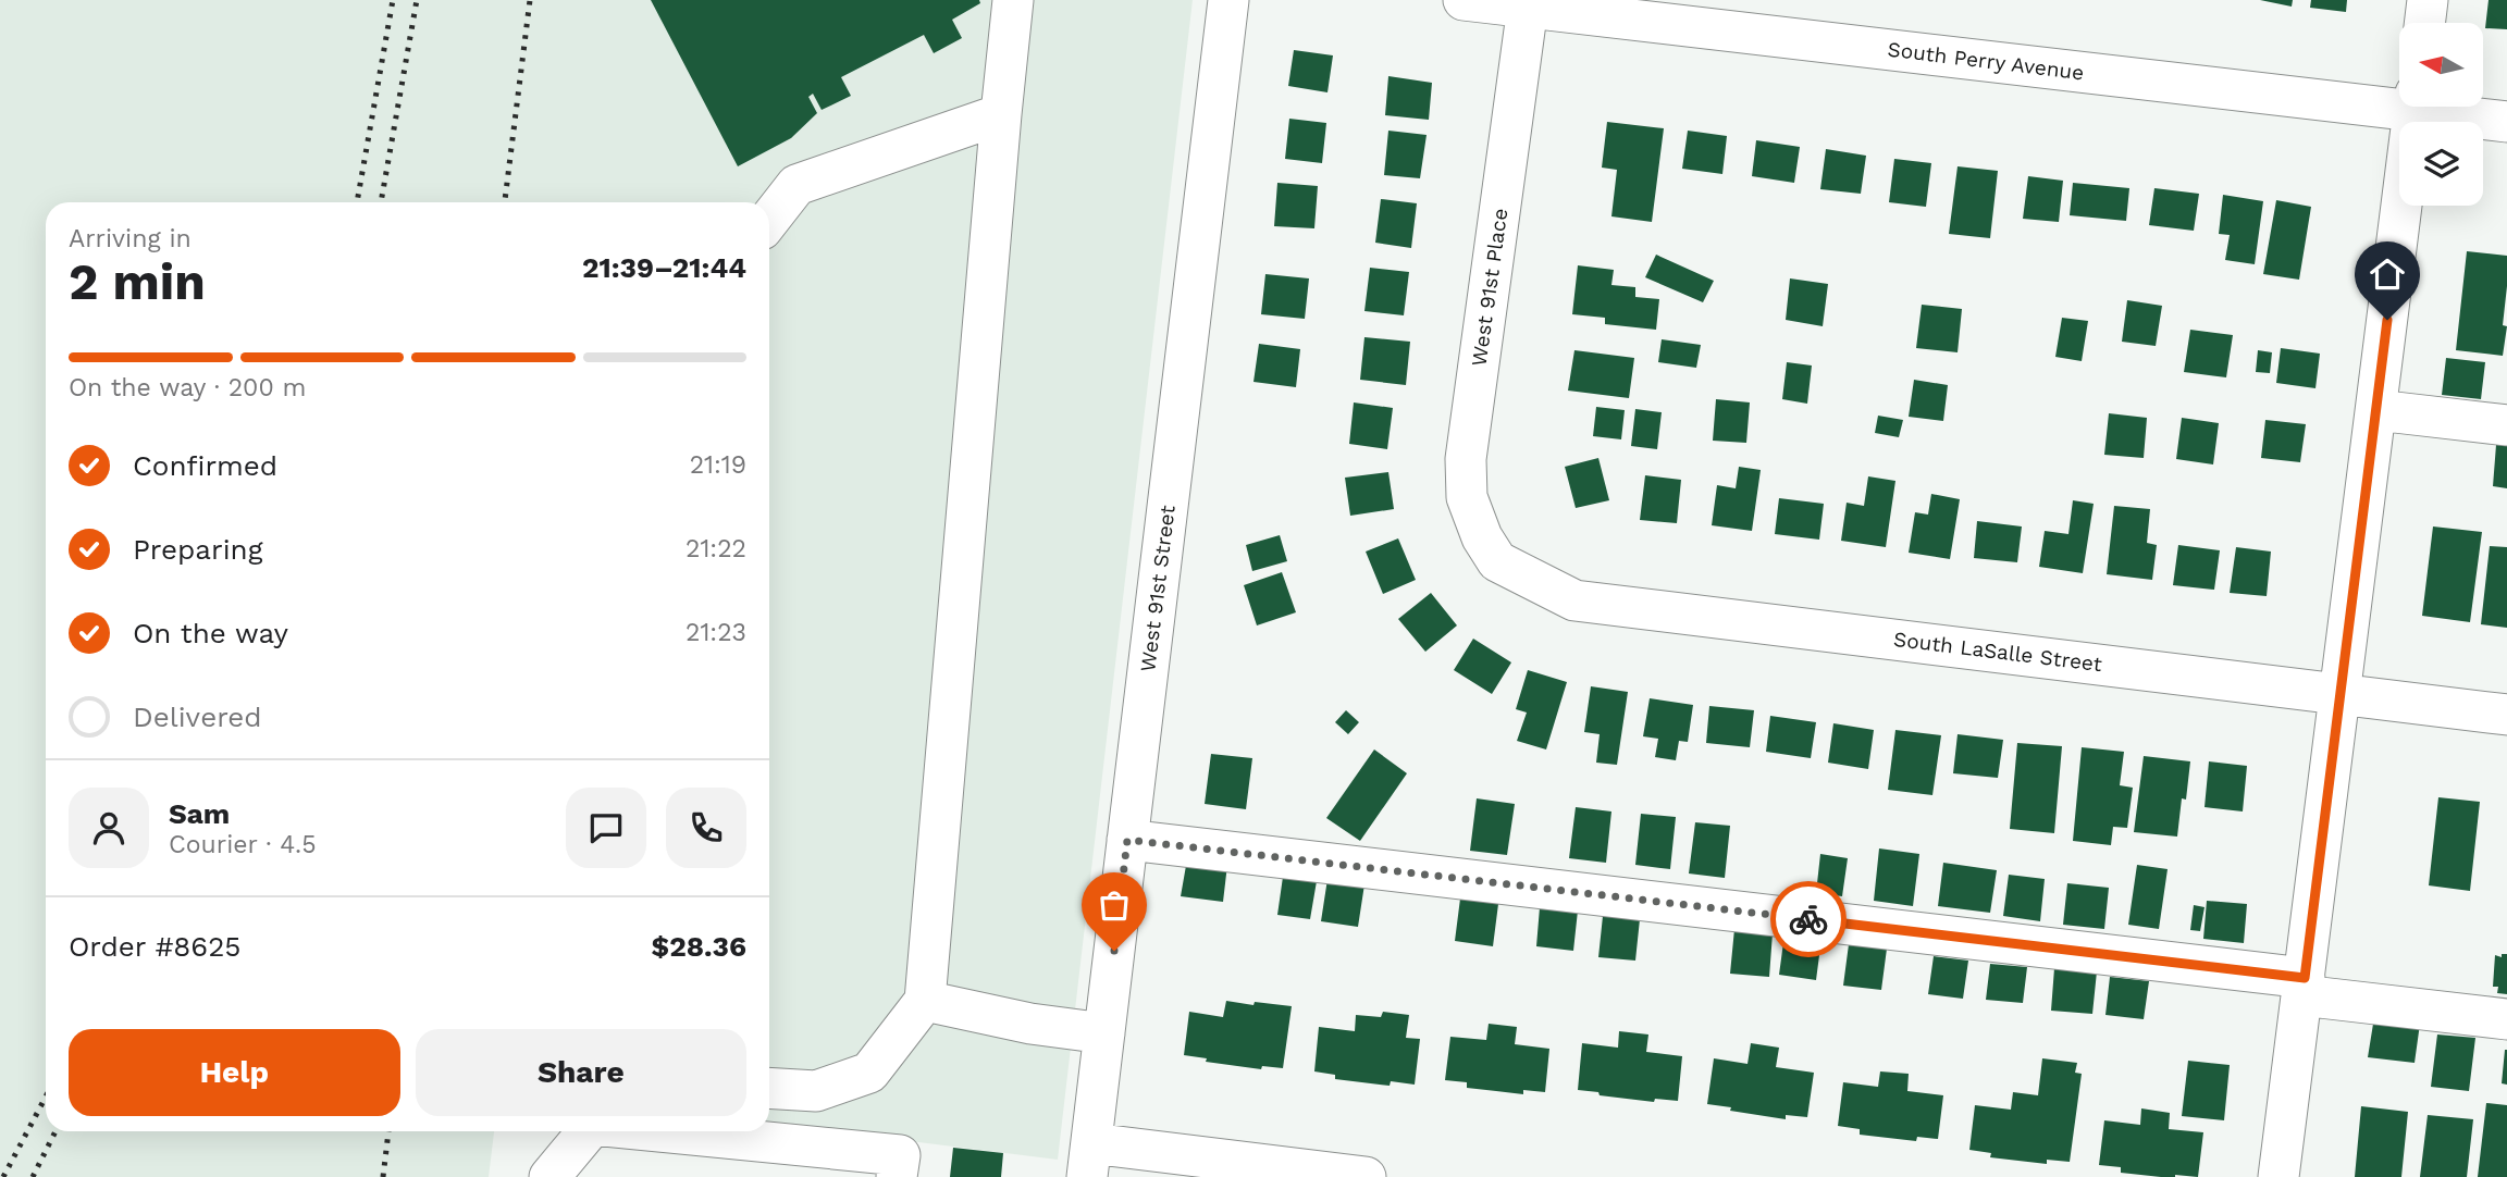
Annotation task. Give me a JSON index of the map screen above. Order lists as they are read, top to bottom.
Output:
{
  "streets": {
    "street": [
      "South Perry Avenue",
      "West 91st Place",
      "West 91st Street",
      "South LaSalle Street"
    ]
  },
  "crossings": [
    ["South Perry Avenue", "West 91st Place"],
    ["West 91st Place", "South LaSalle Street"]
  ],
  "north": "left",
  "page": {
    "heading": ["2 min", "Arriving in", "21:39–21:44"],
    "panel": [
      "Sam",
      "Courier · 4.5",
      "Order #8625",
      "$28.36"
    ],
    "bar": "On the way · 200 m",
    "list": [
      ["Confirmed", "21:19"],
      ["Preparing", "21:22"],
      ["On the way", "21:23"],
      "Delivered"
    ],
    "buttons": ["Help", "Share"]
  }
}
